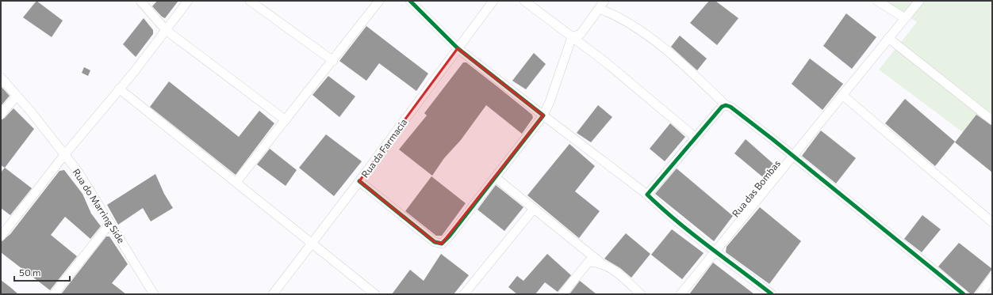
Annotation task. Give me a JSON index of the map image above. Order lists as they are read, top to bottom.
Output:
{
  "streets": {
    "street": ["Rua da Farmacia", "Rua das Bombas", "Rua do Marring Side"]
  },
  "scale_bar": "50 m"
}
